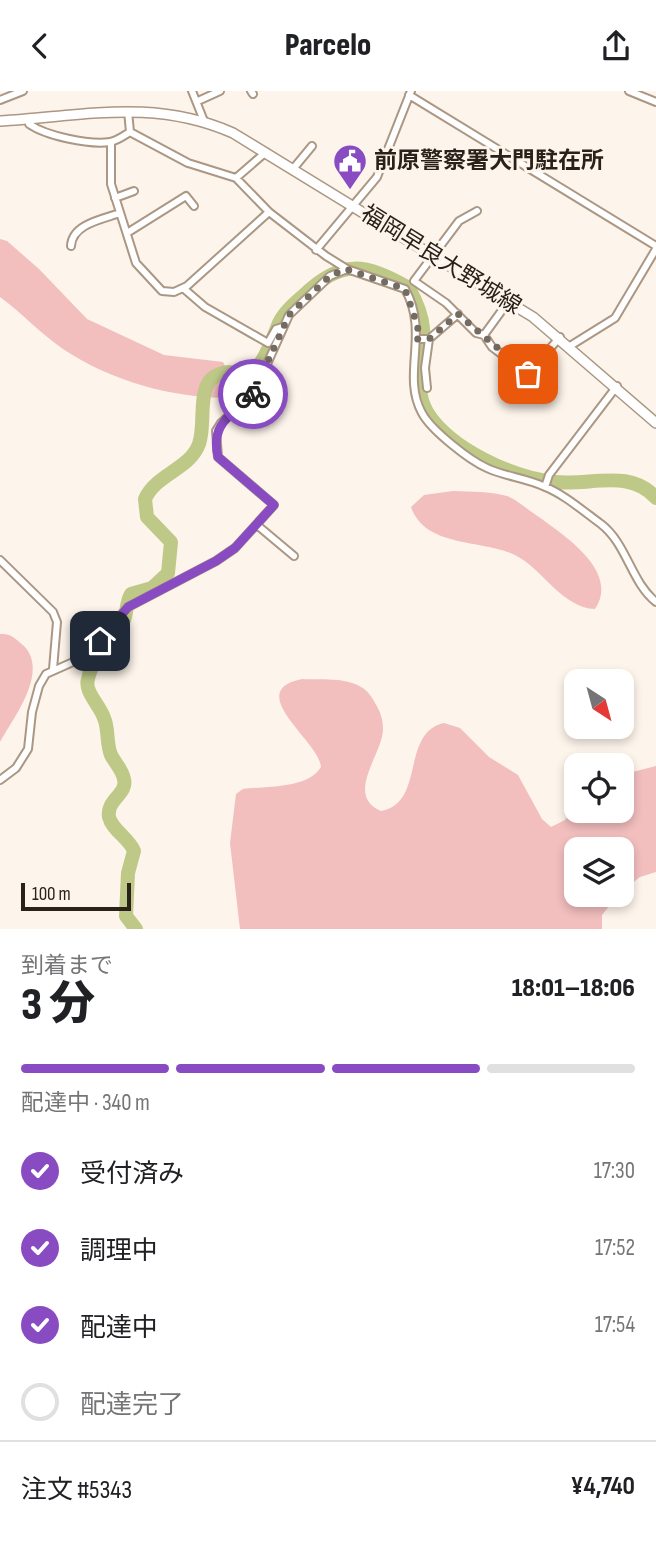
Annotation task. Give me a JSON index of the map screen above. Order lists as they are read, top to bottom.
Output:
{
  "streets": {
    "main road": ["福岡早良大野城線"]
  },
  "places": {
    "public building": ["前原警察署大門駐在所"]
  },
  "scale_bar": "100 m",
  "north": "bottom right",
  "page": {
    "header": "Parcelo",
    "scale": "100 m",
    "heading": ["3 分", "到着まで", "18:01–18:06"],
    "panel": ["注文 #5343", "¥4,740"],
    "bar": "配達中 · 340 m",
    "list": [
      ["受付済み", "17:30"],
      ["調理中", "17:52"],
      ["配達中", "17:54"],
      "配達完了"
    ]
  }
}
